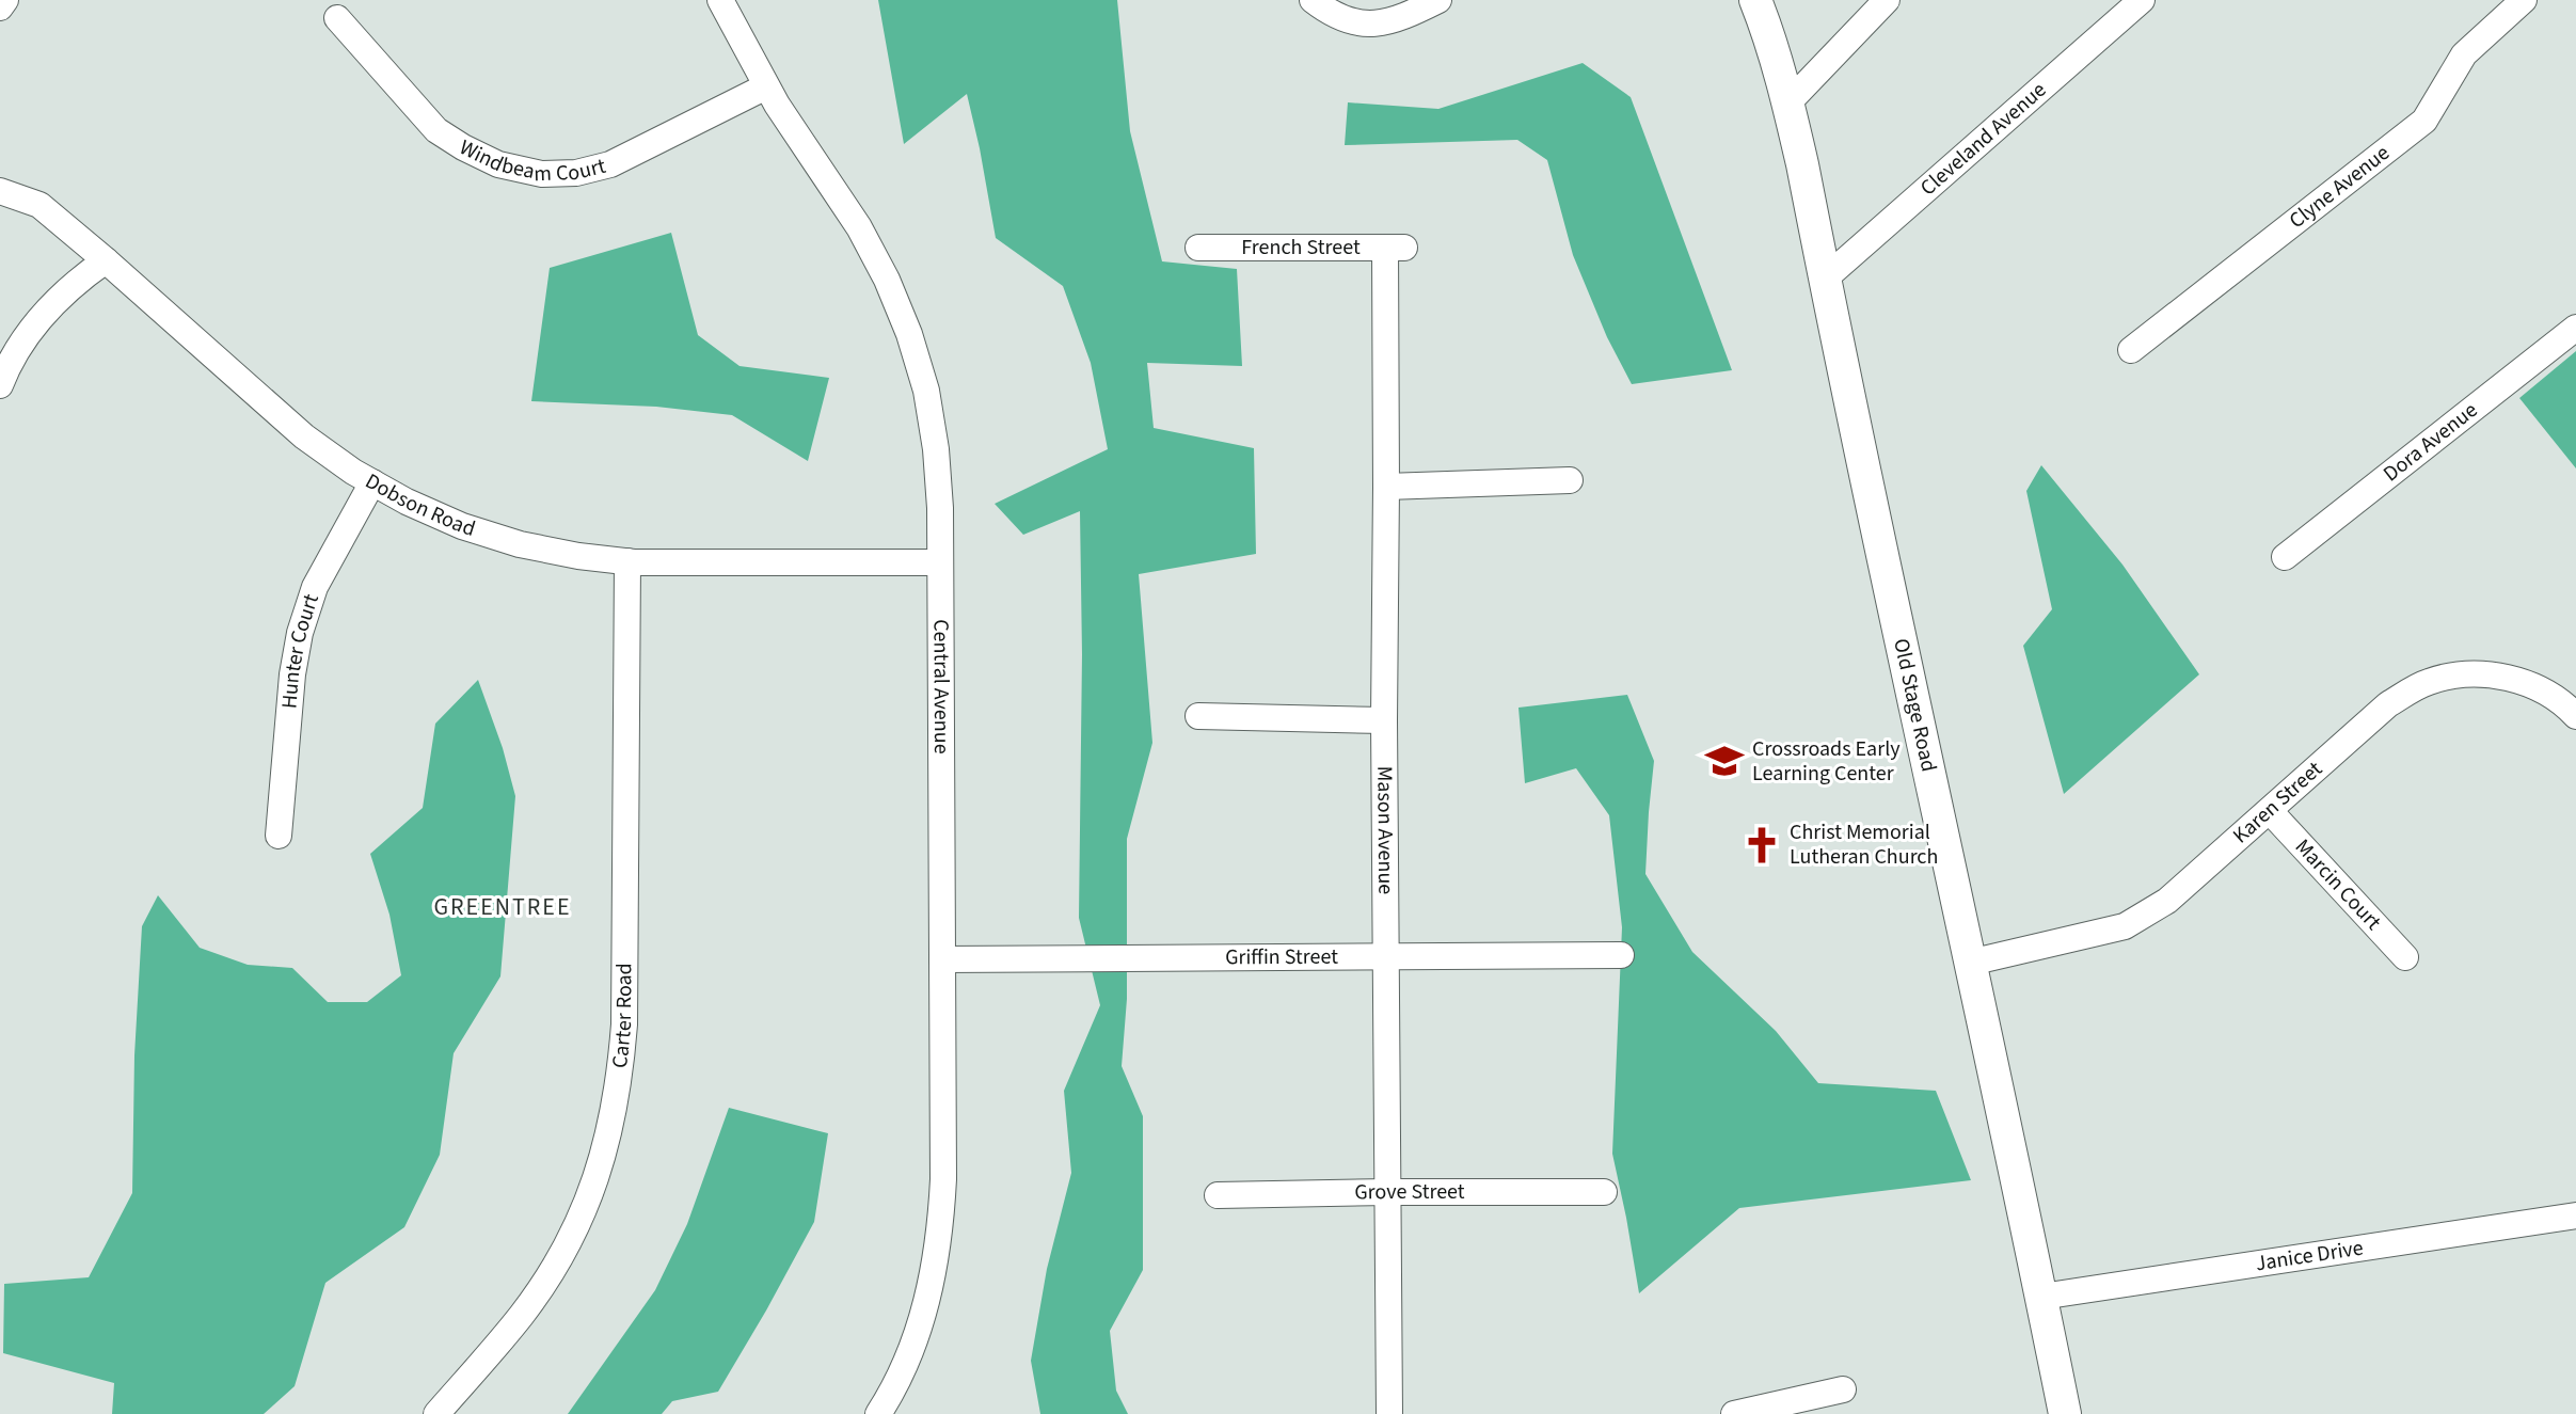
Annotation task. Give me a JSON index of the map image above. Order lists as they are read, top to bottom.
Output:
{
  "streets": {
    "street": [
      "Cleveland Avenue",
      "Windbeam Court",
      "Clyne Avenue",
      "French Street",
      "Dora Avenue",
      "Dobson Road",
      "Hunter Court",
      "Central Avenue",
      "Old Stage Road",
      "Karen Street",
      "Mason Avenue",
      "Marcin Court",
      "Griffin Street",
      "Carter Road",
      "Grove Street",
      "Janice Drive"
    ]
  },
  "crossings": [
    ["Cleveland Avenue", "Old Stage Road"],
    ["Windbeam Court", "Central Avenue"],
    ["French Street", "Mason Avenue"],
    ["Dobson Road", "Hunter Court"],
    ["Dobson Road", "Central Avenue"],
    ["Dobson Road", "Carter Road"],
    ["Central Avenue", "Griffin Street"],
    ["Old Stage Road", "Karen Street"],
    ["Old Stage Road", "Janice Drive"],
    ["Karen Street", "Marcin Court"],
    ["Mason Avenue", "Griffin Street"],
    ["Mason Avenue", "Grove Street"]
  ],
  "districts": ["GREENTREE"],
  "places": {
    "school or university": ["Crossroads Early Learning Center"],
    "church": ["Christ Memorial Lutheran Church"]
  }
}
